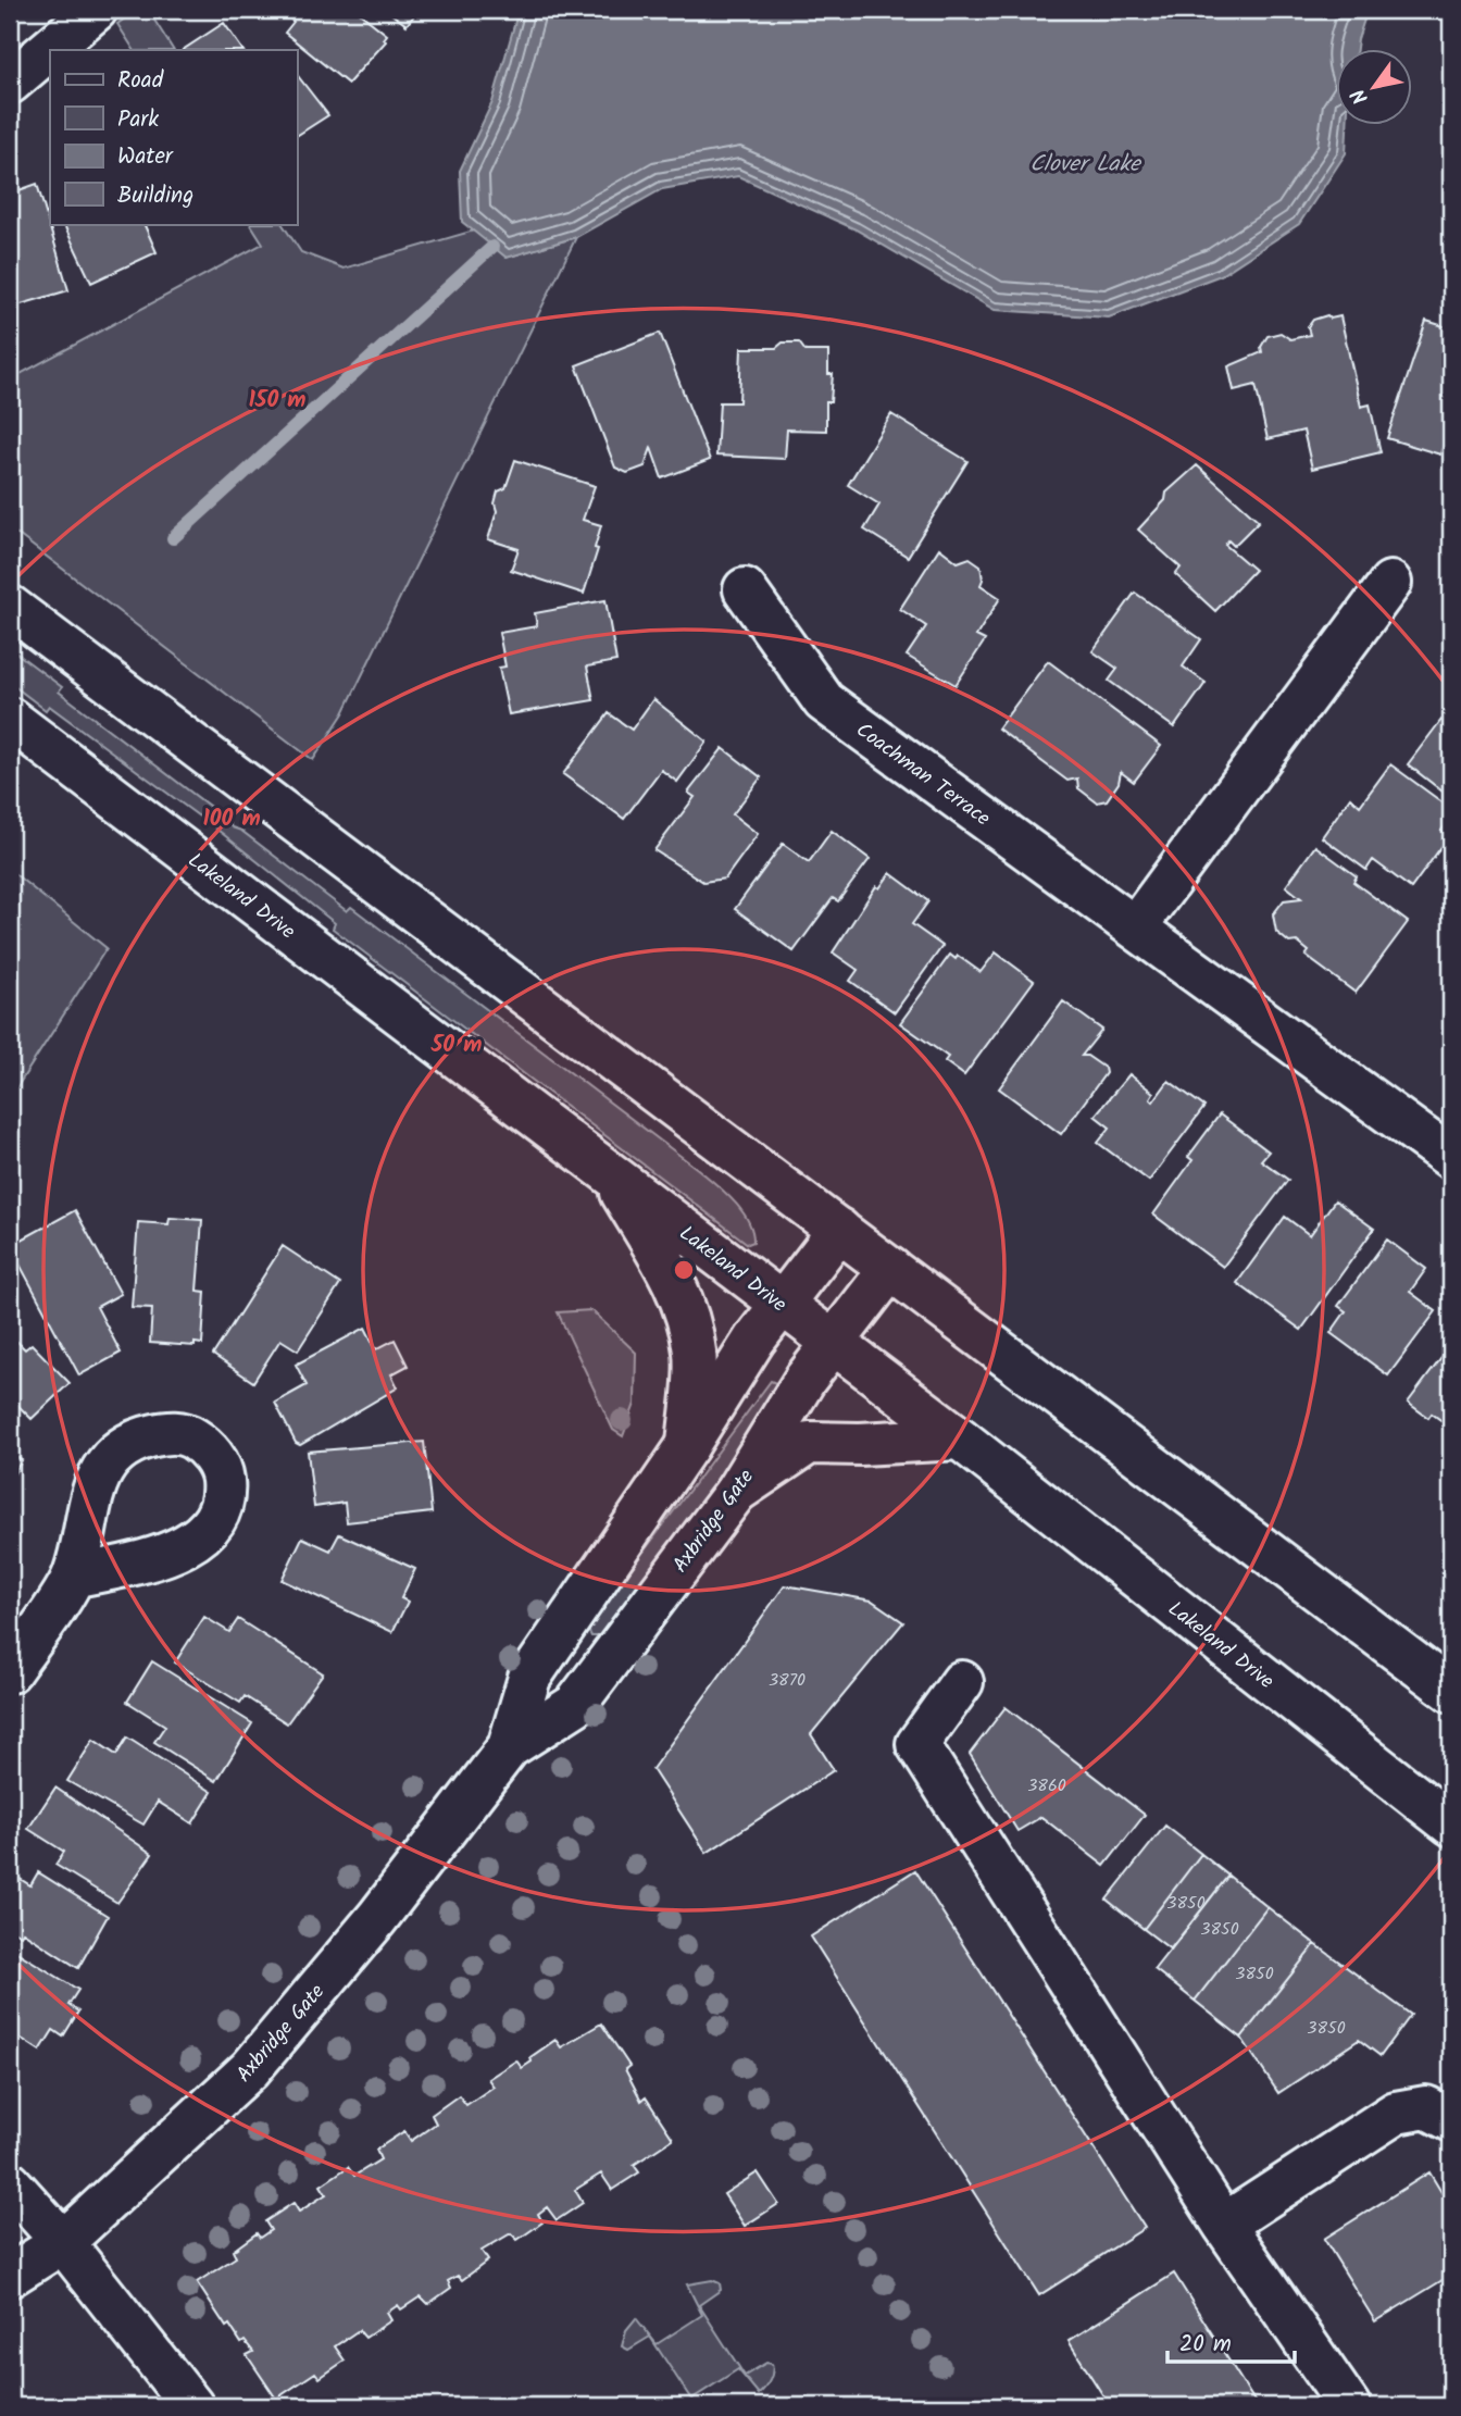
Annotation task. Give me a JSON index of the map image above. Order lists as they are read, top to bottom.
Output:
{
  "streets": {
    "main road": ["Coachman Terrace", "Lakeland Drive", "Axbridge Gate"]
  },
  "crossings": [
    ["Lakeland Drive", "Axbridge Gate"]
  ],
  "water": ["Clover Lake"],
  "house_numbers": [
    "3870",
    "3860",
    "3850",
    "3850",
    "3850",
    "3850"
  ],
  "legend": [
    "Road",
    "Park",
    "Water",
    "Building"
  ],
  "scale_bar": "20 m",
  "north": "bottom left",
  "rings": ["150 m", "100 m", "50 m"]
}
